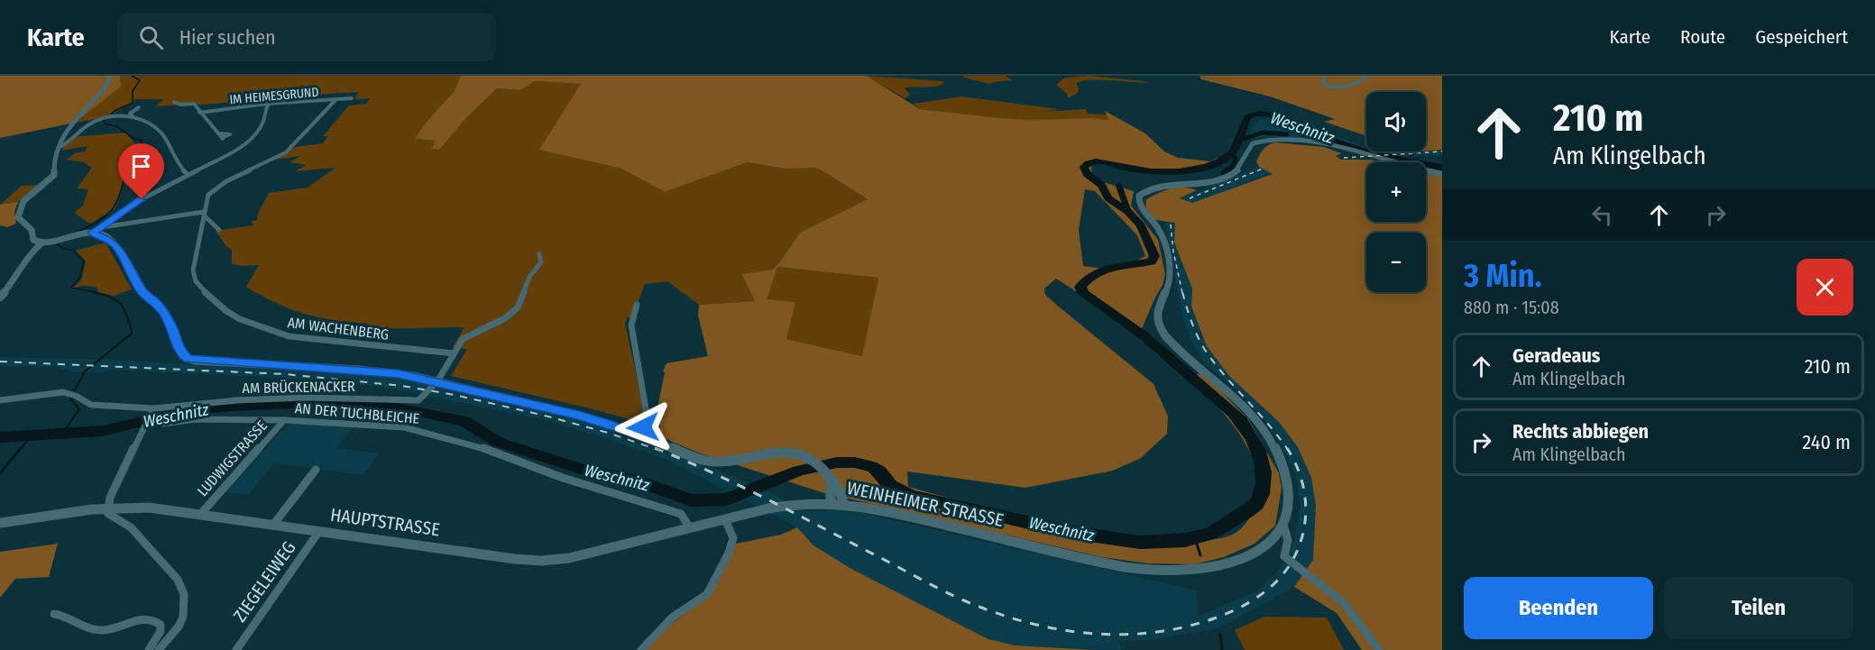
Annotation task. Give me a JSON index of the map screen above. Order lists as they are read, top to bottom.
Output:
{
  "streets": {
    "main road": ["WEINHEIMER STRASSE", "HAUPTSTRASSE"],
    "street": [
      "IM HEIMESGRUND",
      "AM WACHENBERG",
      "AM BRÜCKENACKER",
      "AN DER TUCHBLEICHE",
      "LUDWIGSTRASSE",
      "ZIEGELEIWEG"
    ]
  },
  "crossings": [
    ["AM WACHENBERG", "AM BRÜCKENACKER"],
    ["AN DER TUCHBLEICHE", "LUDWIGSTRASSE"],
    ["AN DER TUCHBLEICHE", "HAUPTSTRASSE"],
    ["LUDWIGSTRASSE", "HAUPTSTRASSE"],
    ["WEINHEIMER STRASSE", "HAUPTSTRASSE"],
    ["HAUPTSTRASSE", "ZIEGELEIWEG"]
  ],
  "water": ["Weschnitz"],
  "page": {
    "header": "Karte",
    "search": "Hier suchen",
    "nav": ["Karte", "Route", "Gespeichert"],
    "turn": ["210 m", "Am Klingelbach"],
    "map_buttons": ["+", "−"],
    "heading": ["3 Min.", "880 m · 15:08"],
    "list": [
      {
        "name": "Geradeaus",
        "note": "Am Klingelbach",
        "value": "210 m"
      },
      {
        "name": "Rechts abbiegen",
        "note": "Am Klingelbach",
        "value": "240 m"
      }
    ],
    "buttons": ["Beenden", "Teilen"]
  }
}
